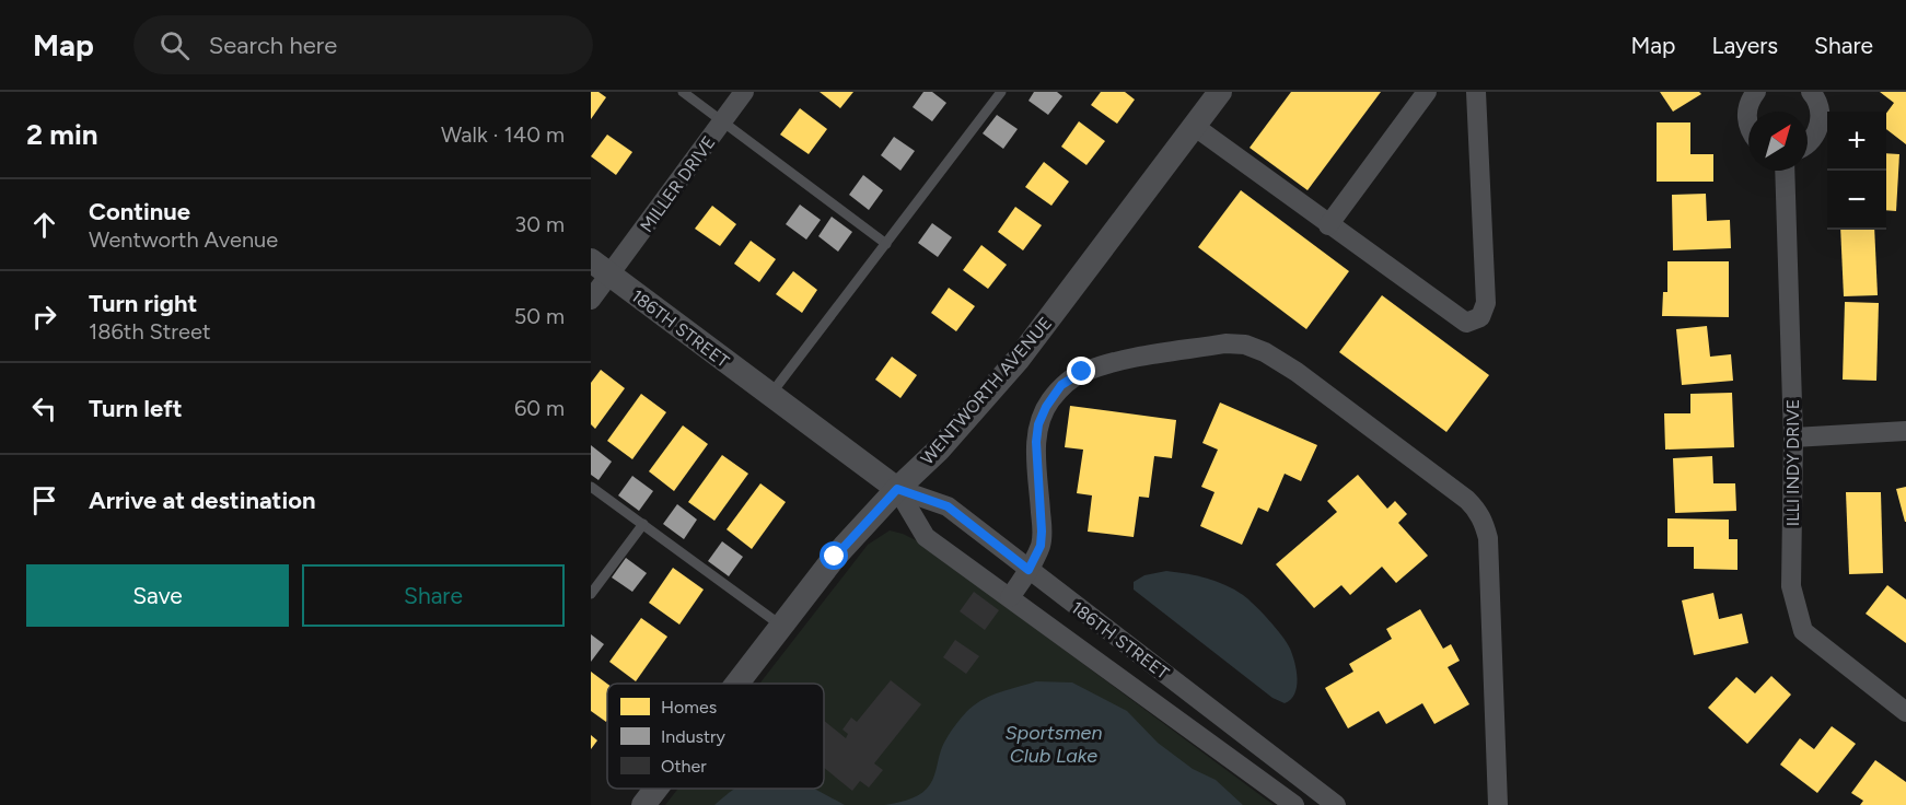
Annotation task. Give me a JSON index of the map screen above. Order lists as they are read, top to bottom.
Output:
{
  "streets": {
    "street": [
      "MILLER DRIVE",
      "186TH STREET",
      "WENTWORTH AVENUE",
      "ILLI INDY DRIVE"
    ]
  },
  "crossings": [
    ["MILLER DRIVE", "186TH STREET"],
    ["186TH STREET", "WENTWORTH AVENUE"]
  ],
  "water": ["Sportsmen Club Lake"],
  "legend": ["Homes", "Industry", "Other"],
  "north": "top right",
  "page": {
    "header": "Map",
    "search": "Search here",
    "nav": ["Map", "Layers", "Share"],
    "heading": ["2 min", "Walk · 140 m"],
    "map_buttons": ["+", "−"],
    "list": [
      ["Continue", "Wentworth Avenue", "30 m"],
      ["Turn right", "186th Street", "50 m"],
      ["Turn left", "60 m"],
      "Arrive at destination"
    ],
    "buttons": ["Save", "Share"]
  }
}
